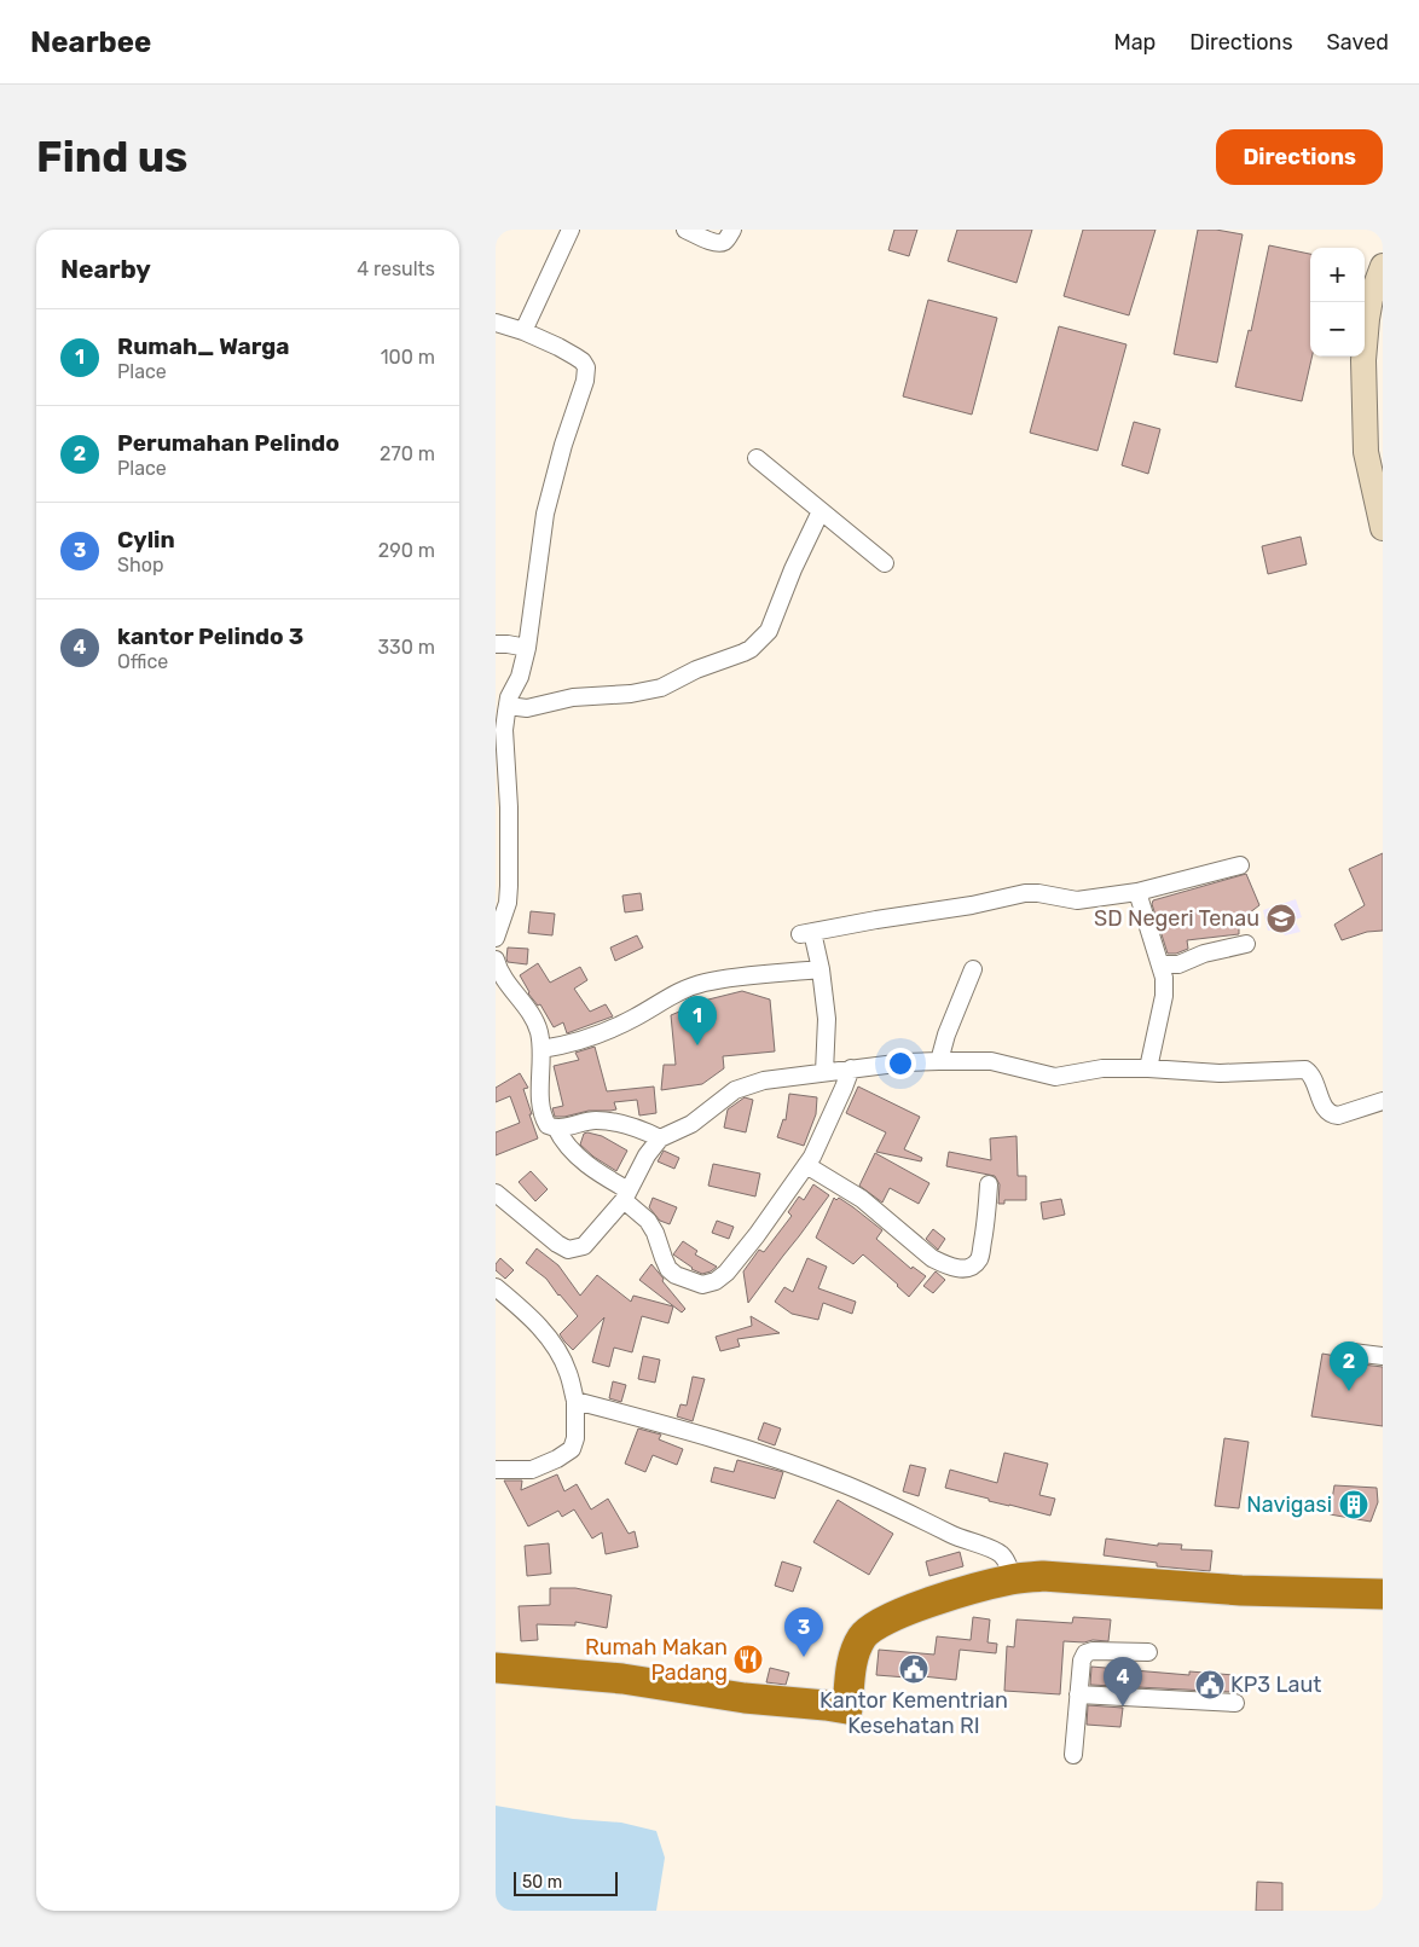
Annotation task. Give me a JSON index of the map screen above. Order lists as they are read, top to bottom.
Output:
{
  "places": {
    "school or university": ["SD Negeri Tenau"],
    "building": ["Navigasi"],
    "restaurant": ["Rumah Makan Padang"],
    "public building": ["Kantor Kementrian Kesehatan RI", "KP3 Laut"]
  },
  "scale_bar": "50 m",
  "page": {
    "header": "Nearbee",
    "nav": ["Map", "Directions", "Saved"],
    "buttons": "Directions",
    "title": "Find us",
    "heading": ["Nearby", "4 results"],
    "map_buttons": ["+", "−"],
    "list": [
      {
        "mark": "1",
        "name": "Rumah_ Warga",
        "note": "Place",
        "value": "100 m"
      },
      {
        "mark": "2",
        "name": "Perumahan Pelindo",
        "note": "Place",
        "value": "270 m"
      },
      {
        "mark": "3",
        "name": "Cylin",
        "note": "Shop",
        "value": "290 m"
      },
      {
        "mark": "4",
        "name": "kantor Pelindo 3",
        "note": "Office",
        "value": "330 m"
      }
    ],
    "pins": [
      "1",
      "2",
      "3",
      "4"
    ],
    "scale": "50 m"
  }
}
